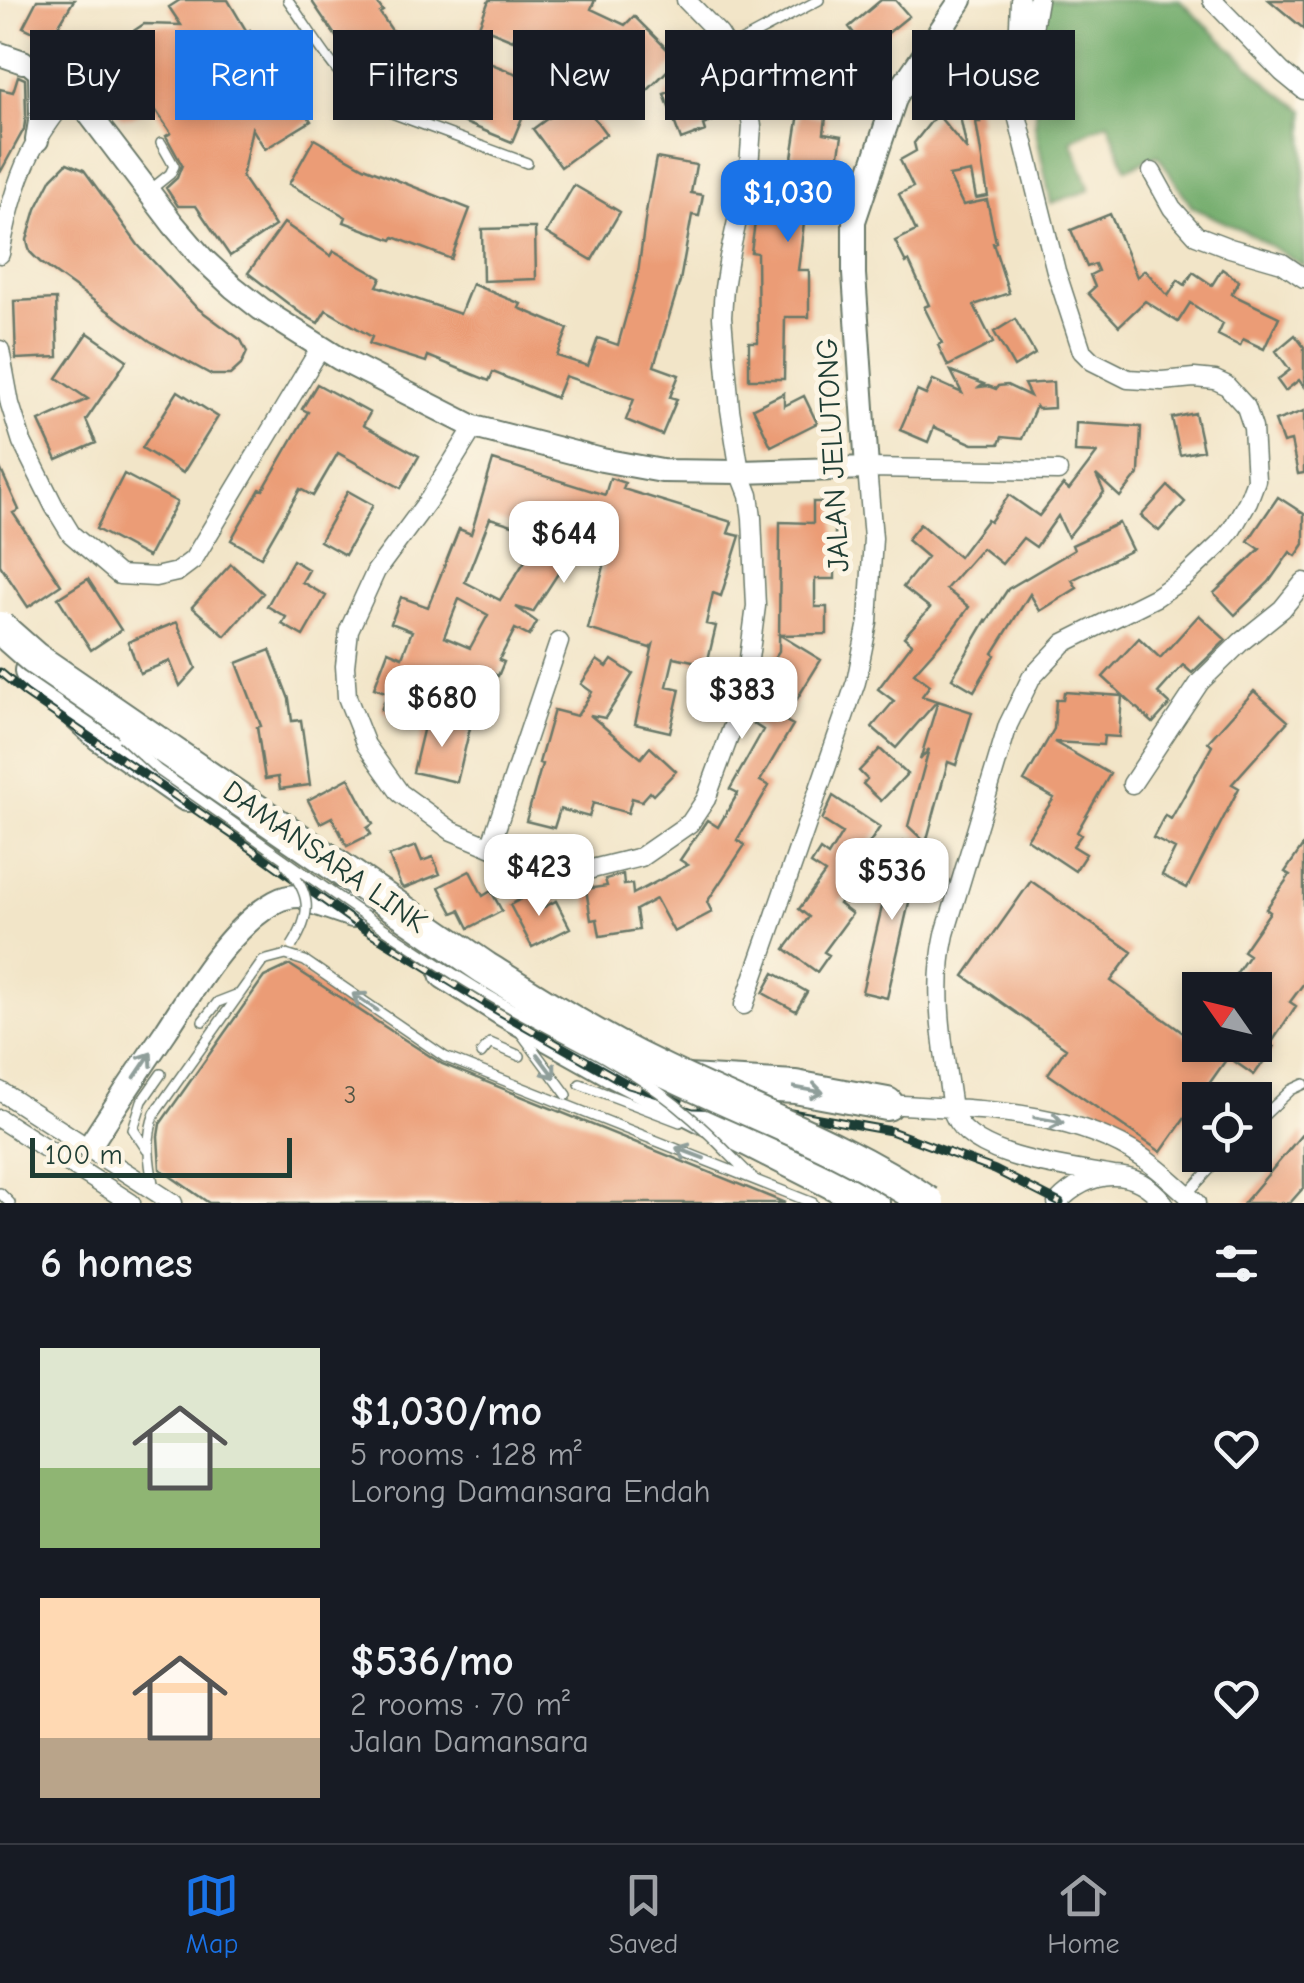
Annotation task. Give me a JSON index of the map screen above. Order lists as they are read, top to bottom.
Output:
{
  "streets": {
    "highway": ["DAMANSARA LINK"],
    "street": ["JALAN JELUTONG"]
  },
  "house_numbers": ["3"],
  "scale_bar": "100 m",
  "north": "top left",
  "page": {
    "chip": [
      "Buy",
      "Rent",
      "Filters",
      "New",
      "Apartment",
      "House"
    ],
    "price": [
      "$1,030",
      "$644",
      "$383",
      "$680",
      "$423",
      "$536"
    ],
    "scale": "100 m",
    "heading": "6 homes",
    "list": [
      {
        "name": "$1,030/mo",
        "note": "5 rooms · 128 m² · Lorong Damansara Endah"
      },
      {
        "name": "$536/mo",
        "note": "2 rooms · 70 m² · Jalan Damansara"
      }
    ],
    "tabs": ["Map", "Saved", "Home"]
  }
}
